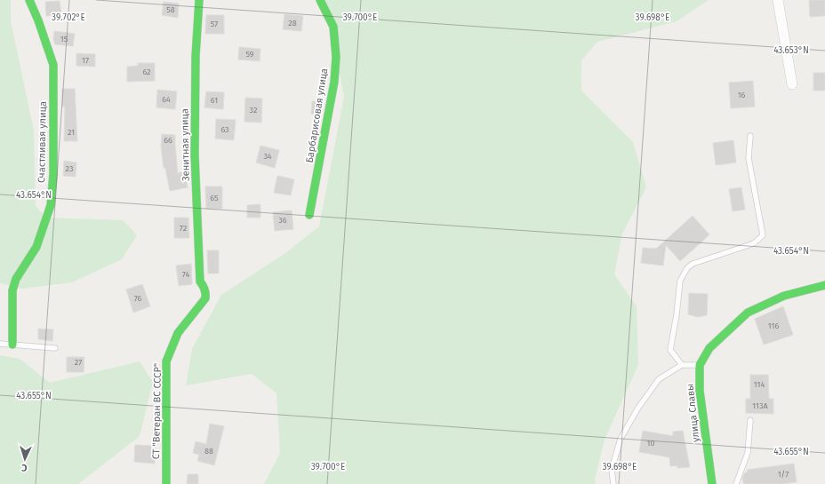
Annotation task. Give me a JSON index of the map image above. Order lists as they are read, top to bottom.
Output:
{
  "streets": {
    "street": [
      "Барбарисовая улица",
      "Счастливая улица",
      "Зенитная улица",
      "СТ \"Ветеран ВС СССР\"",
      "улица Славы"
    ]
  },
  "crossings": [
    ["Зенитная улица", "СТ \"Ветеран ВС СССР\""]
  ],
  "house_numbers": [
    "58",
    "28",
    "57",
    "15",
    "59",
    "17",
    "62",
    "16",
    "64",
    "61",
    "32",
    "63",
    "21",
    "66",
    "34",
    "23",
    "65",
    "36",
    "72",
    "74",
    "76",
    "116",
    "27",
    "114",
    "113А",
    "10",
    "88",
    "1/7"
  ],
  "north": "bottom",
  "coordinates": [
    "39.702°E",
    "39.700°E",
    "39.698°E",
    "43.653°N",
    "43.654°N",
    "43.655°N"
  ]
}
